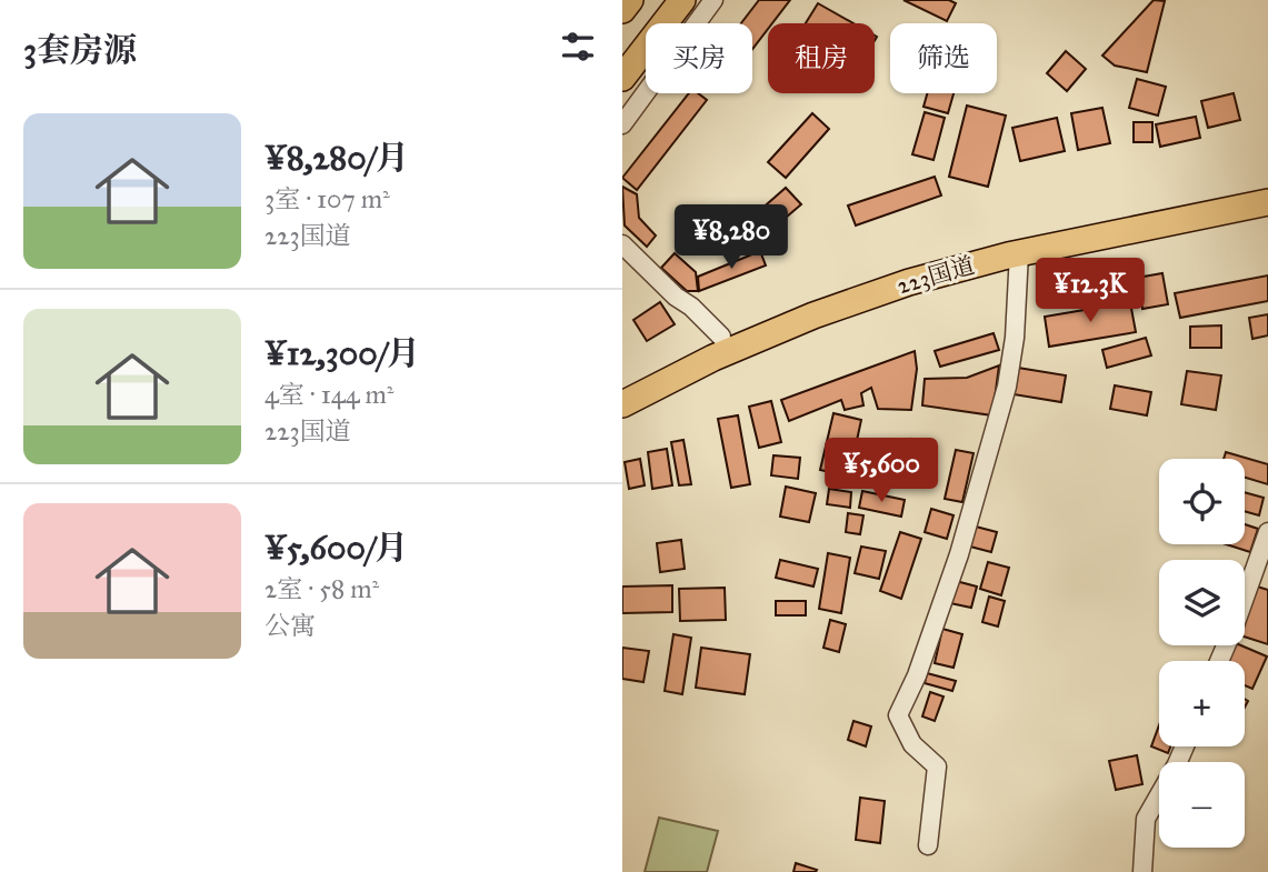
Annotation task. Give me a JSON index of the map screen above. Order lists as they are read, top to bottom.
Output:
{
  "streets": {
    "highway": ["223国道"]
  },
  "page": {
    "heading": "3套房源",
    "chip": ["买房", "租房", "筛选"],
    "list": [
      {
        "name": "¥8,280/月",
        "note": "3室 · 107 m² · 223国道"
      },
      {
        "name": "¥12,300/月",
        "note": "4室 · 144 m² · 223国道"
      },
      {
        "name": "¥5,600/月",
        "note": "2室 · 58 m² · 公寓"
      }
    ],
    "price": ["¥8,280", "¥12.3K", "¥5,600"],
    "map_buttons": ["+", "−"]
  }
}
